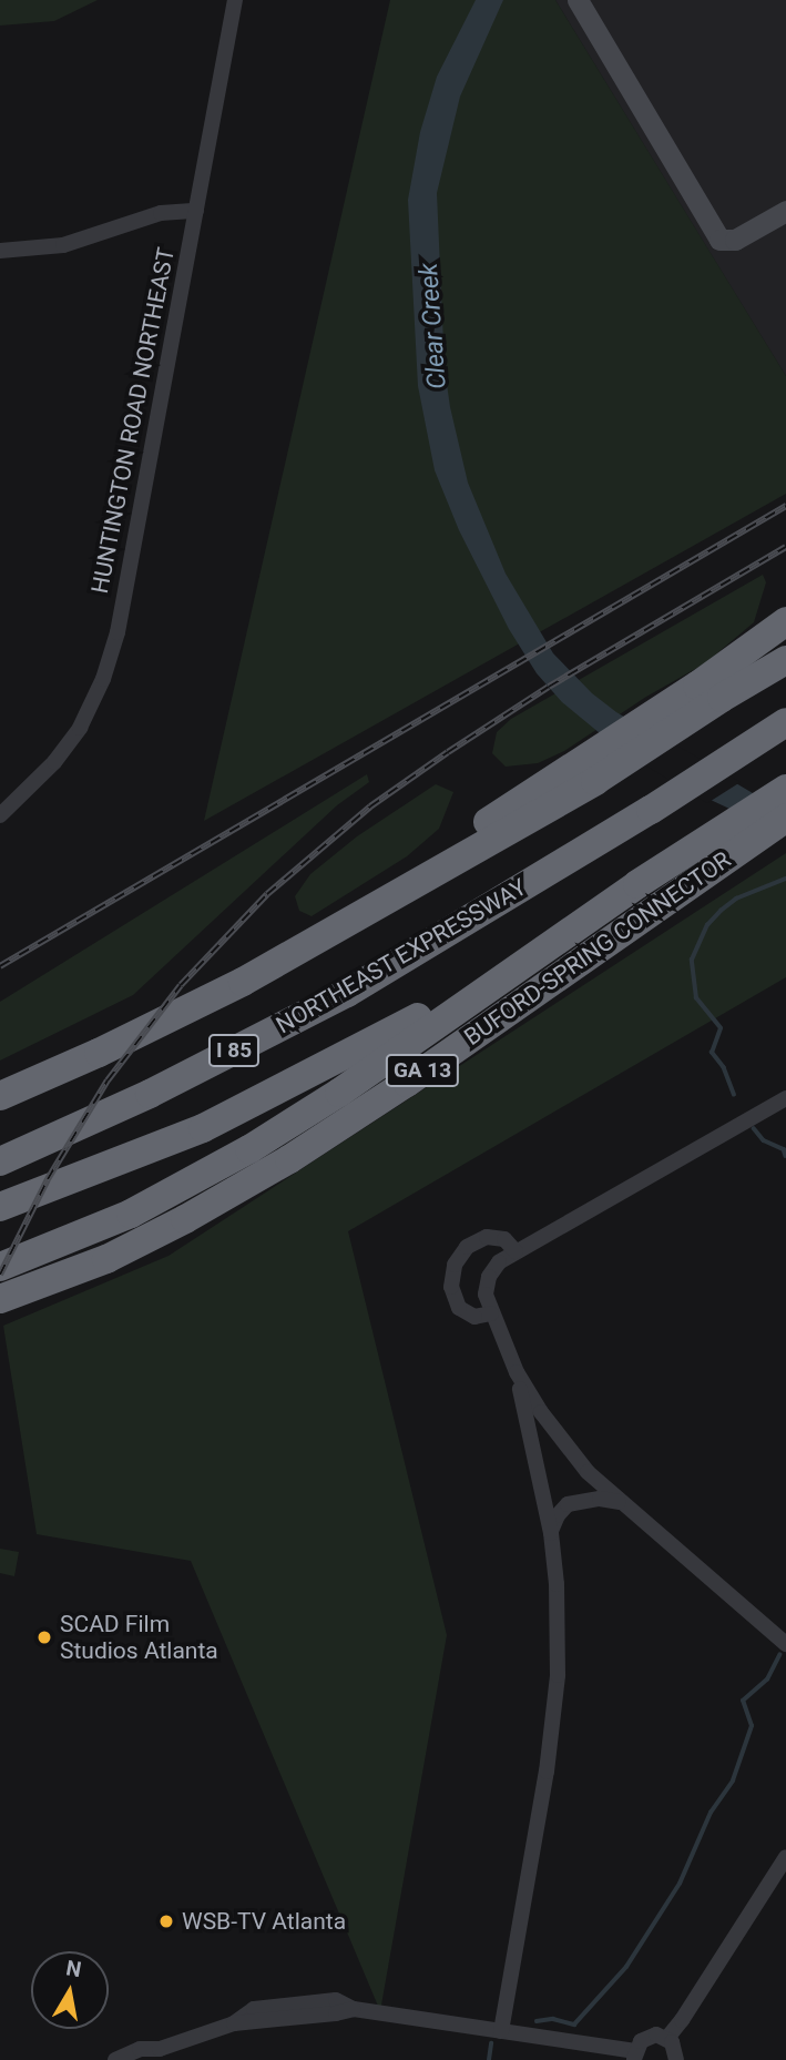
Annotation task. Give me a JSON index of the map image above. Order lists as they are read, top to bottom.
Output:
{
  "streets": {
    "highway": [
      "BUFORD-SPRING CONNECTOR",
      "NORTHEAST EXPRESSWAY",
      "I 85",
      "GA 13"
    ],
    "street": ["HUNTINGTON ROAD NORTHEAST"]
  },
  "water": ["Clear Creek"],
  "places": ["SCAD Film Studios Atlanta", "WSB-TV Atlanta"],
  "north": "top"
}
